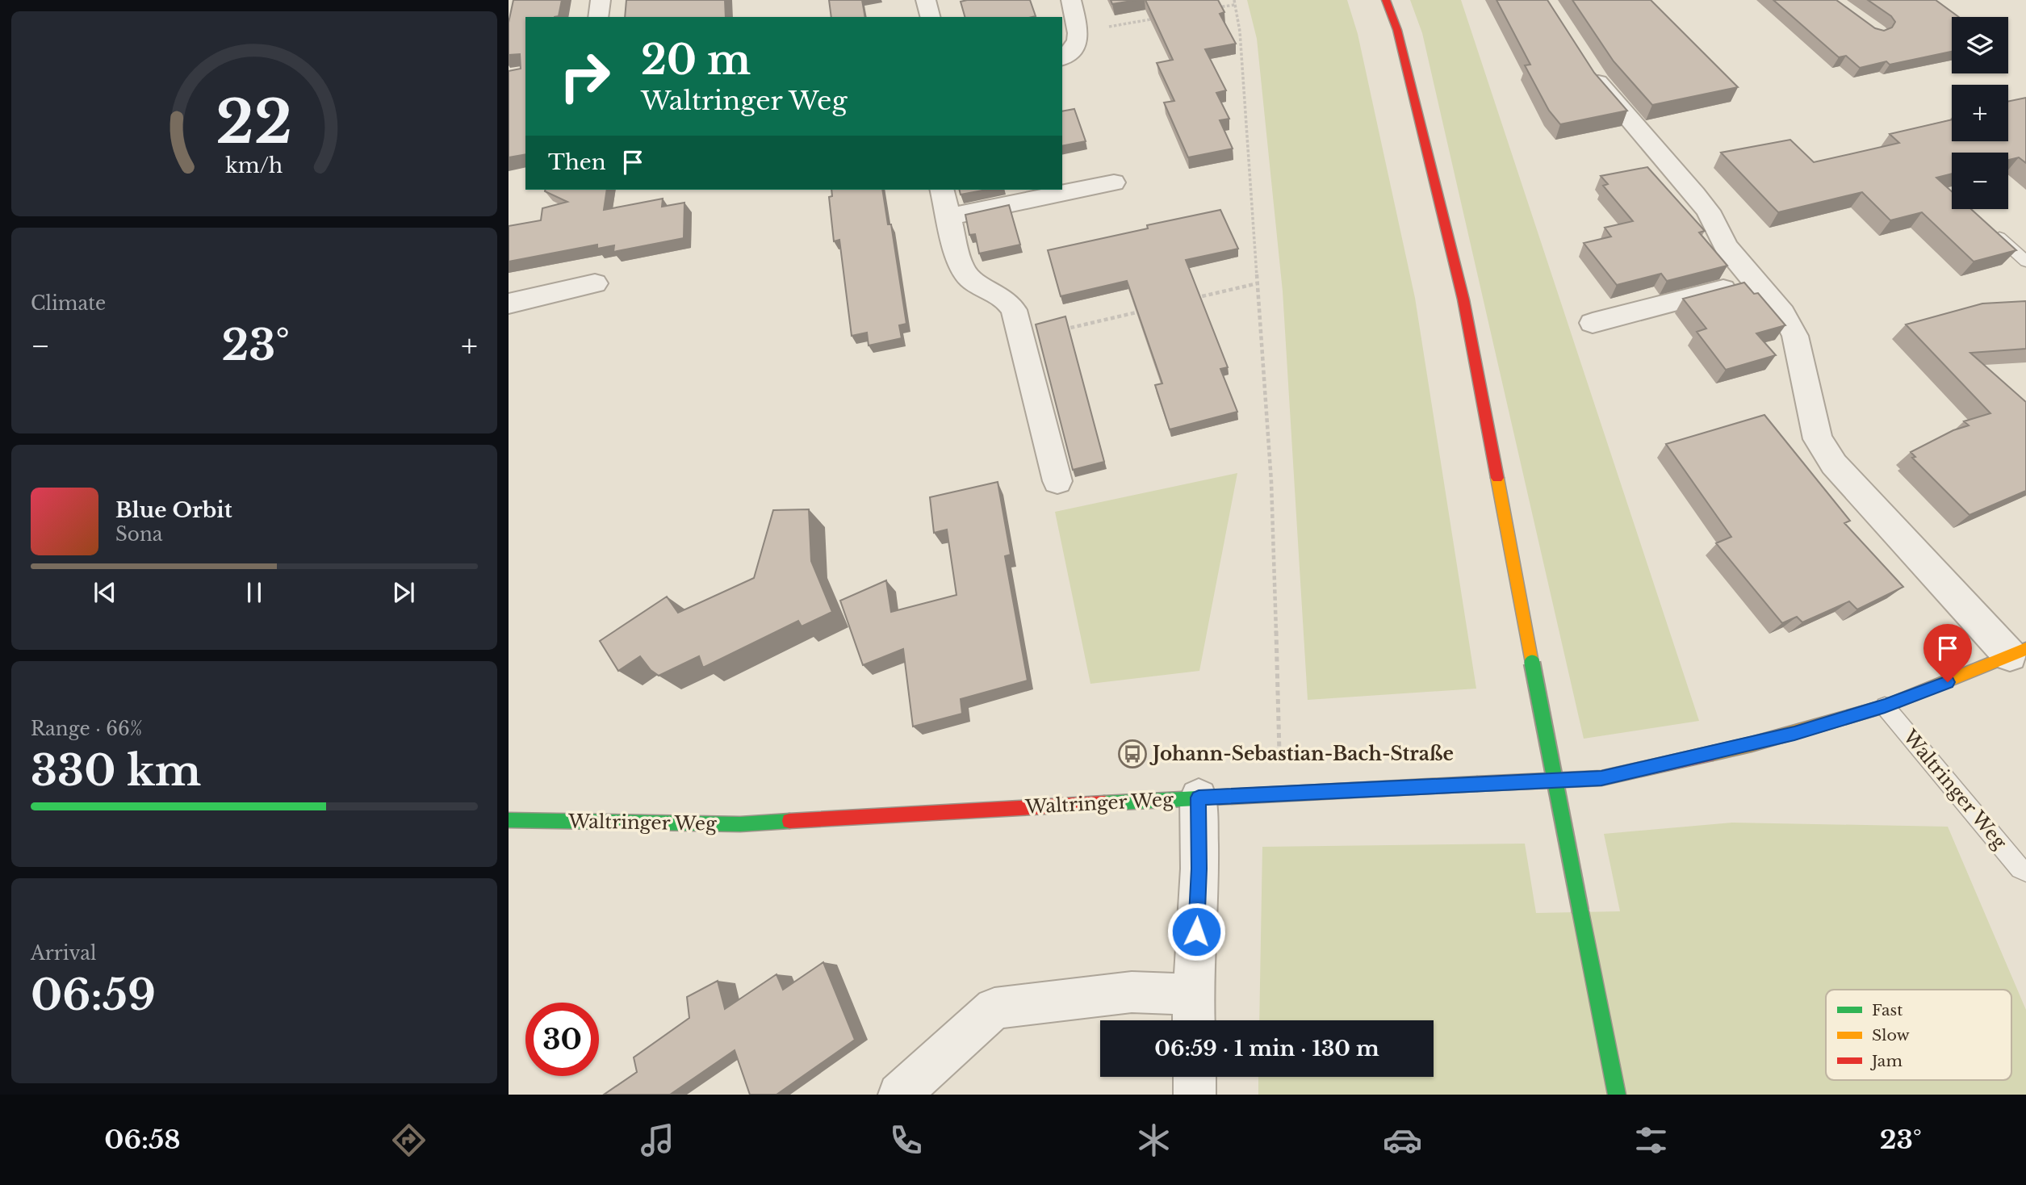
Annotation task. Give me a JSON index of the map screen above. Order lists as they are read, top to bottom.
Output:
{
  "streets": {
    "main road": ["Waltringer Weg"]
  },
  "places": {
    "bus stop": ["Johann-Sebastian-Bach-Straße"]
  },
  "legend": ["Fast", "Slow", "Jam"],
  "page": {
    "map_buttons": ["+", "−"],
    "turn": ["20 m", "Waltringer Weg"],
    "then": "Then",
    "tile": [
      "Climate",
      ["Range · 66%", "330 km"],
      ["Arrival", "06:59"]
    ],
    "heat": ["−", "23°", "+"],
    "song": ["Blue Orbit", "Sona"],
    "limit": "30",
    "trip": "06:59 · 1 min · 130 m",
    "tabs": ["06:58", "23°"],
    "gauge": ["22", "km/h"]
  }
}
